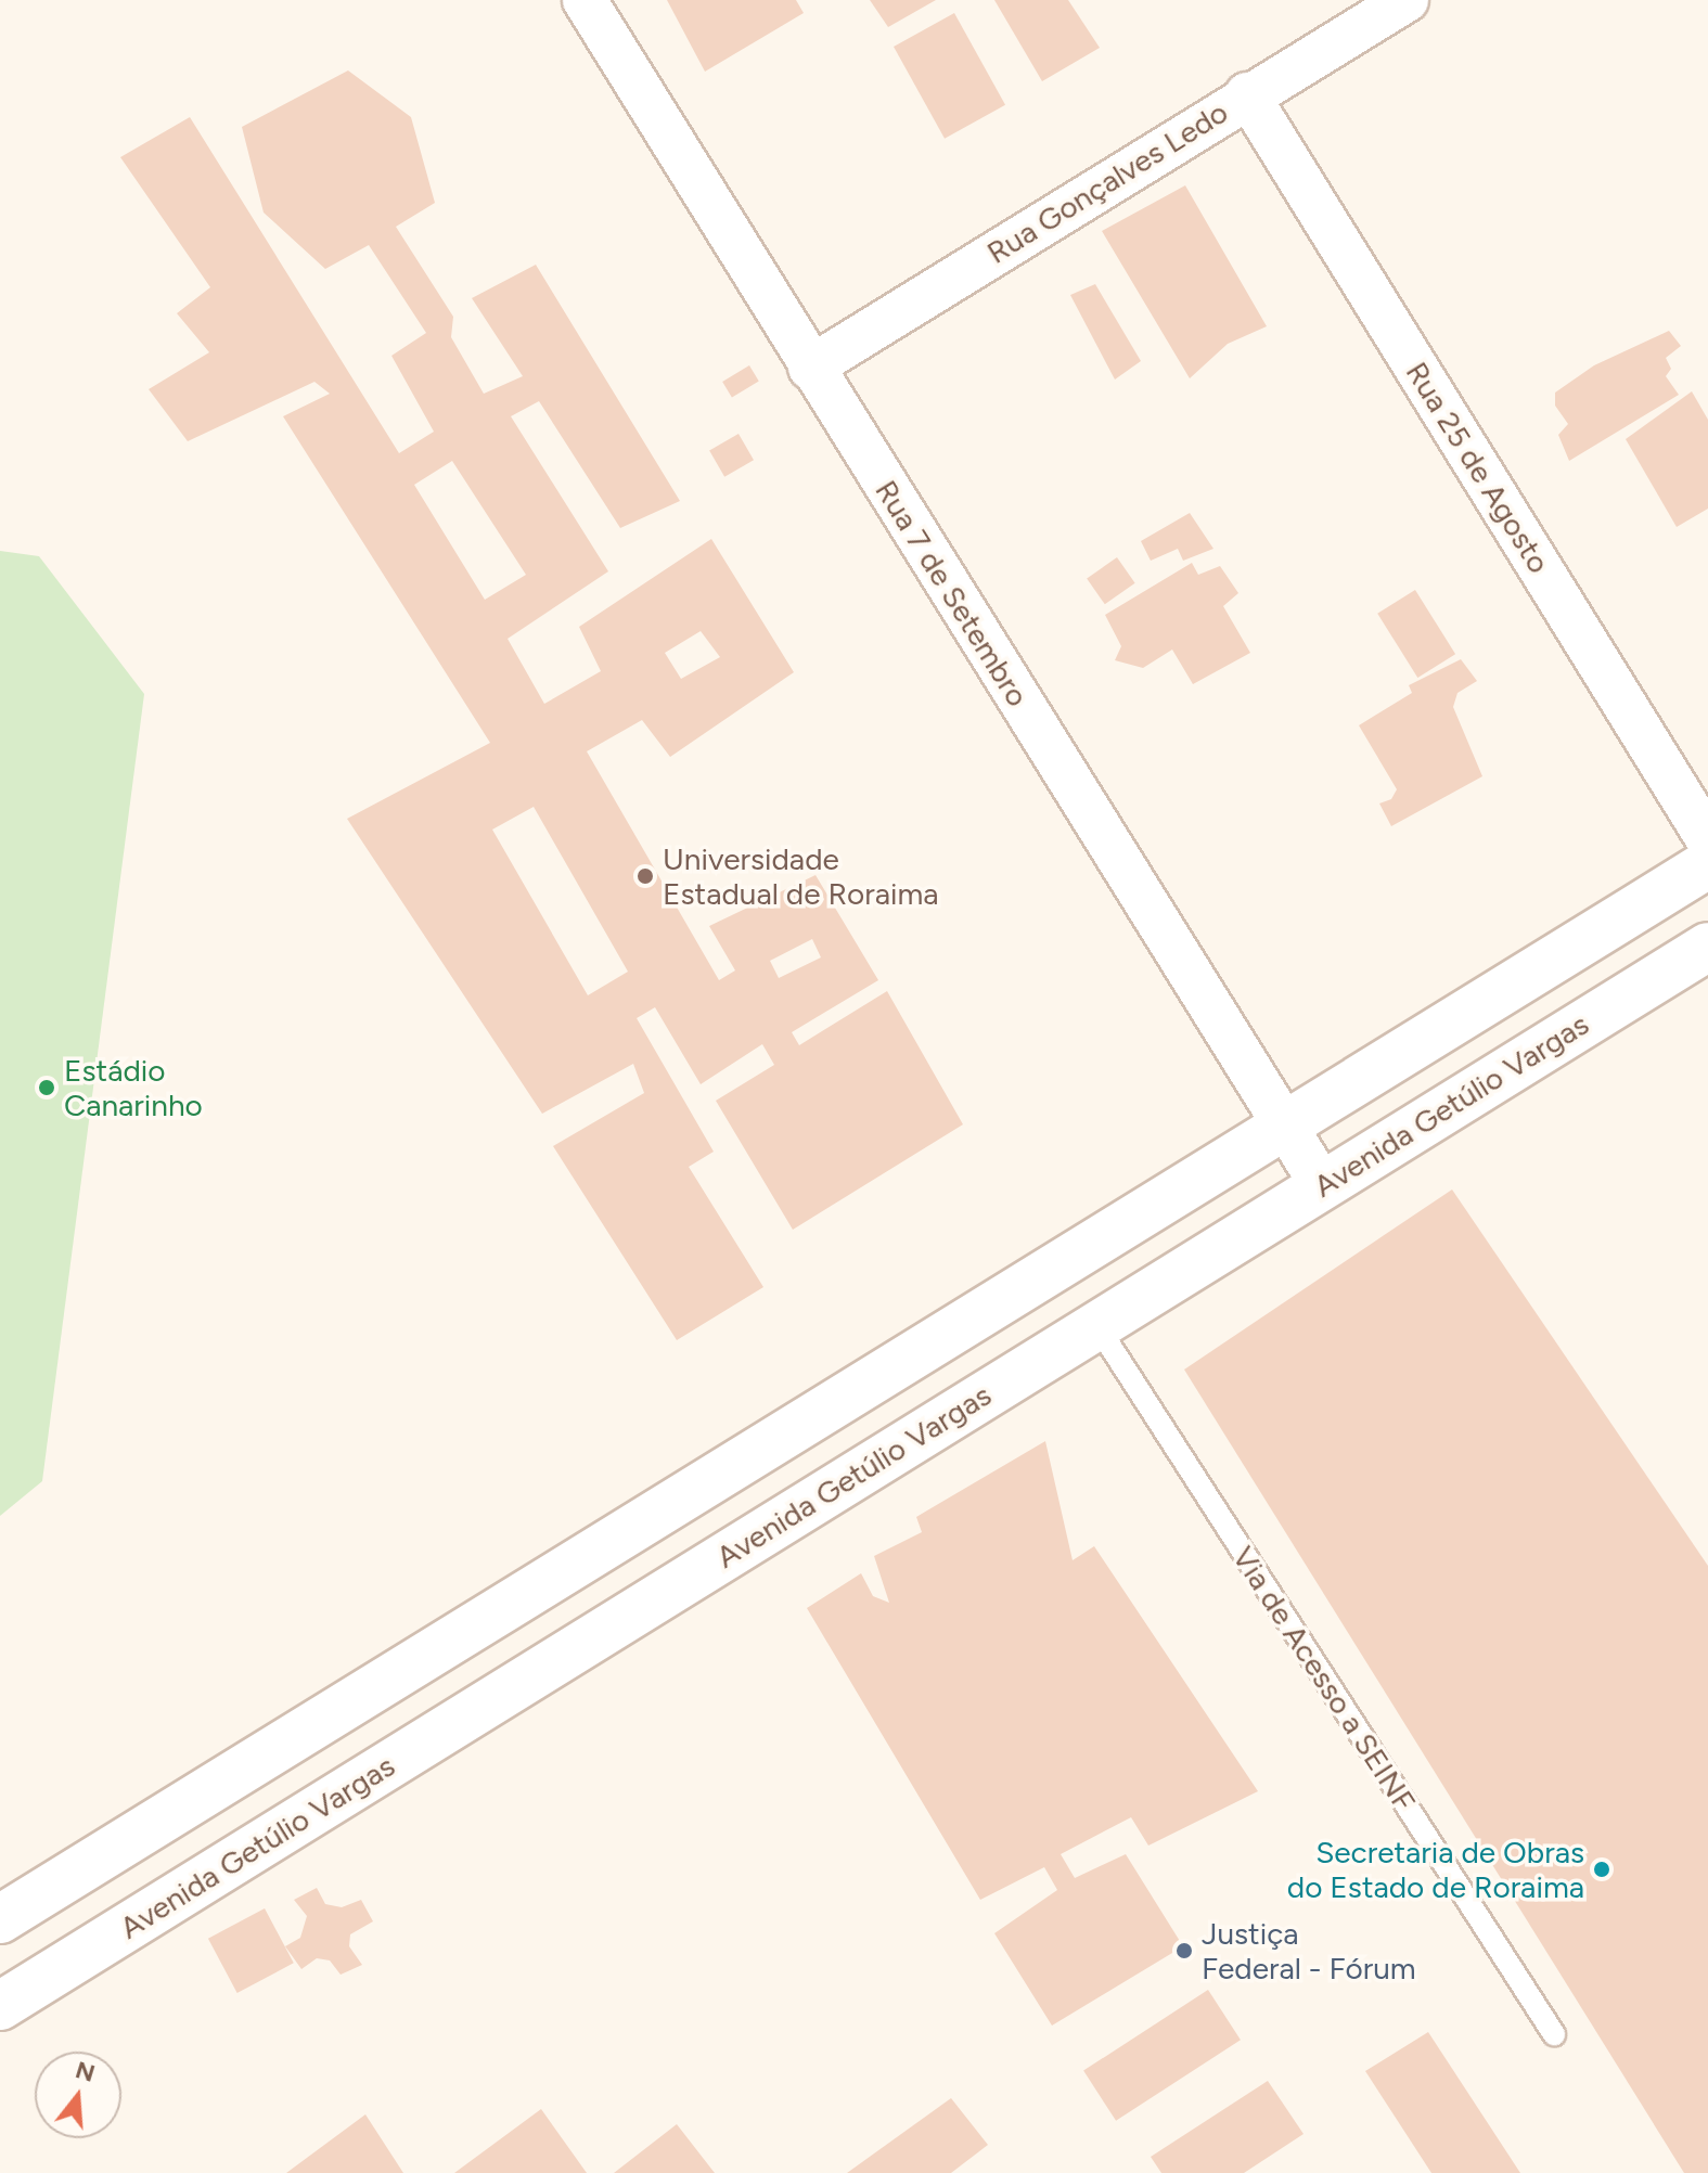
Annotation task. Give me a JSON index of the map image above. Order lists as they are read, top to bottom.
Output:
{
  "streets": {
    "main road": ["Avenida Getúlio Vargas"],
    "street": ["Rua Gonçalves Ledo", "Rua 25 de Agosto", "Rua 7 de Setembro"],
    "lane": ["Via de Acesso a SEINF"]
  },
  "crossings": [
    ["Rua Gonçalves Ledo", "Rua 25 de Agosto"],
    ["Rua Gonçalves Ledo", "Rua 7 de Setembro"],
    ["Rua 7 de Setembro", "Avenida Getúlio Vargas"],
    ["Avenida Getúlio Vargas", "Via de Acesso a SEINF"]
  ],
  "places": [
    "Universidade Estadual de Roraima",
    "Estádio Canarinho",
    "Secretaria de Obras do Estado de Roraima",
    "Justiça Federal - Fórum"
  ],
  "north": "top"
}
